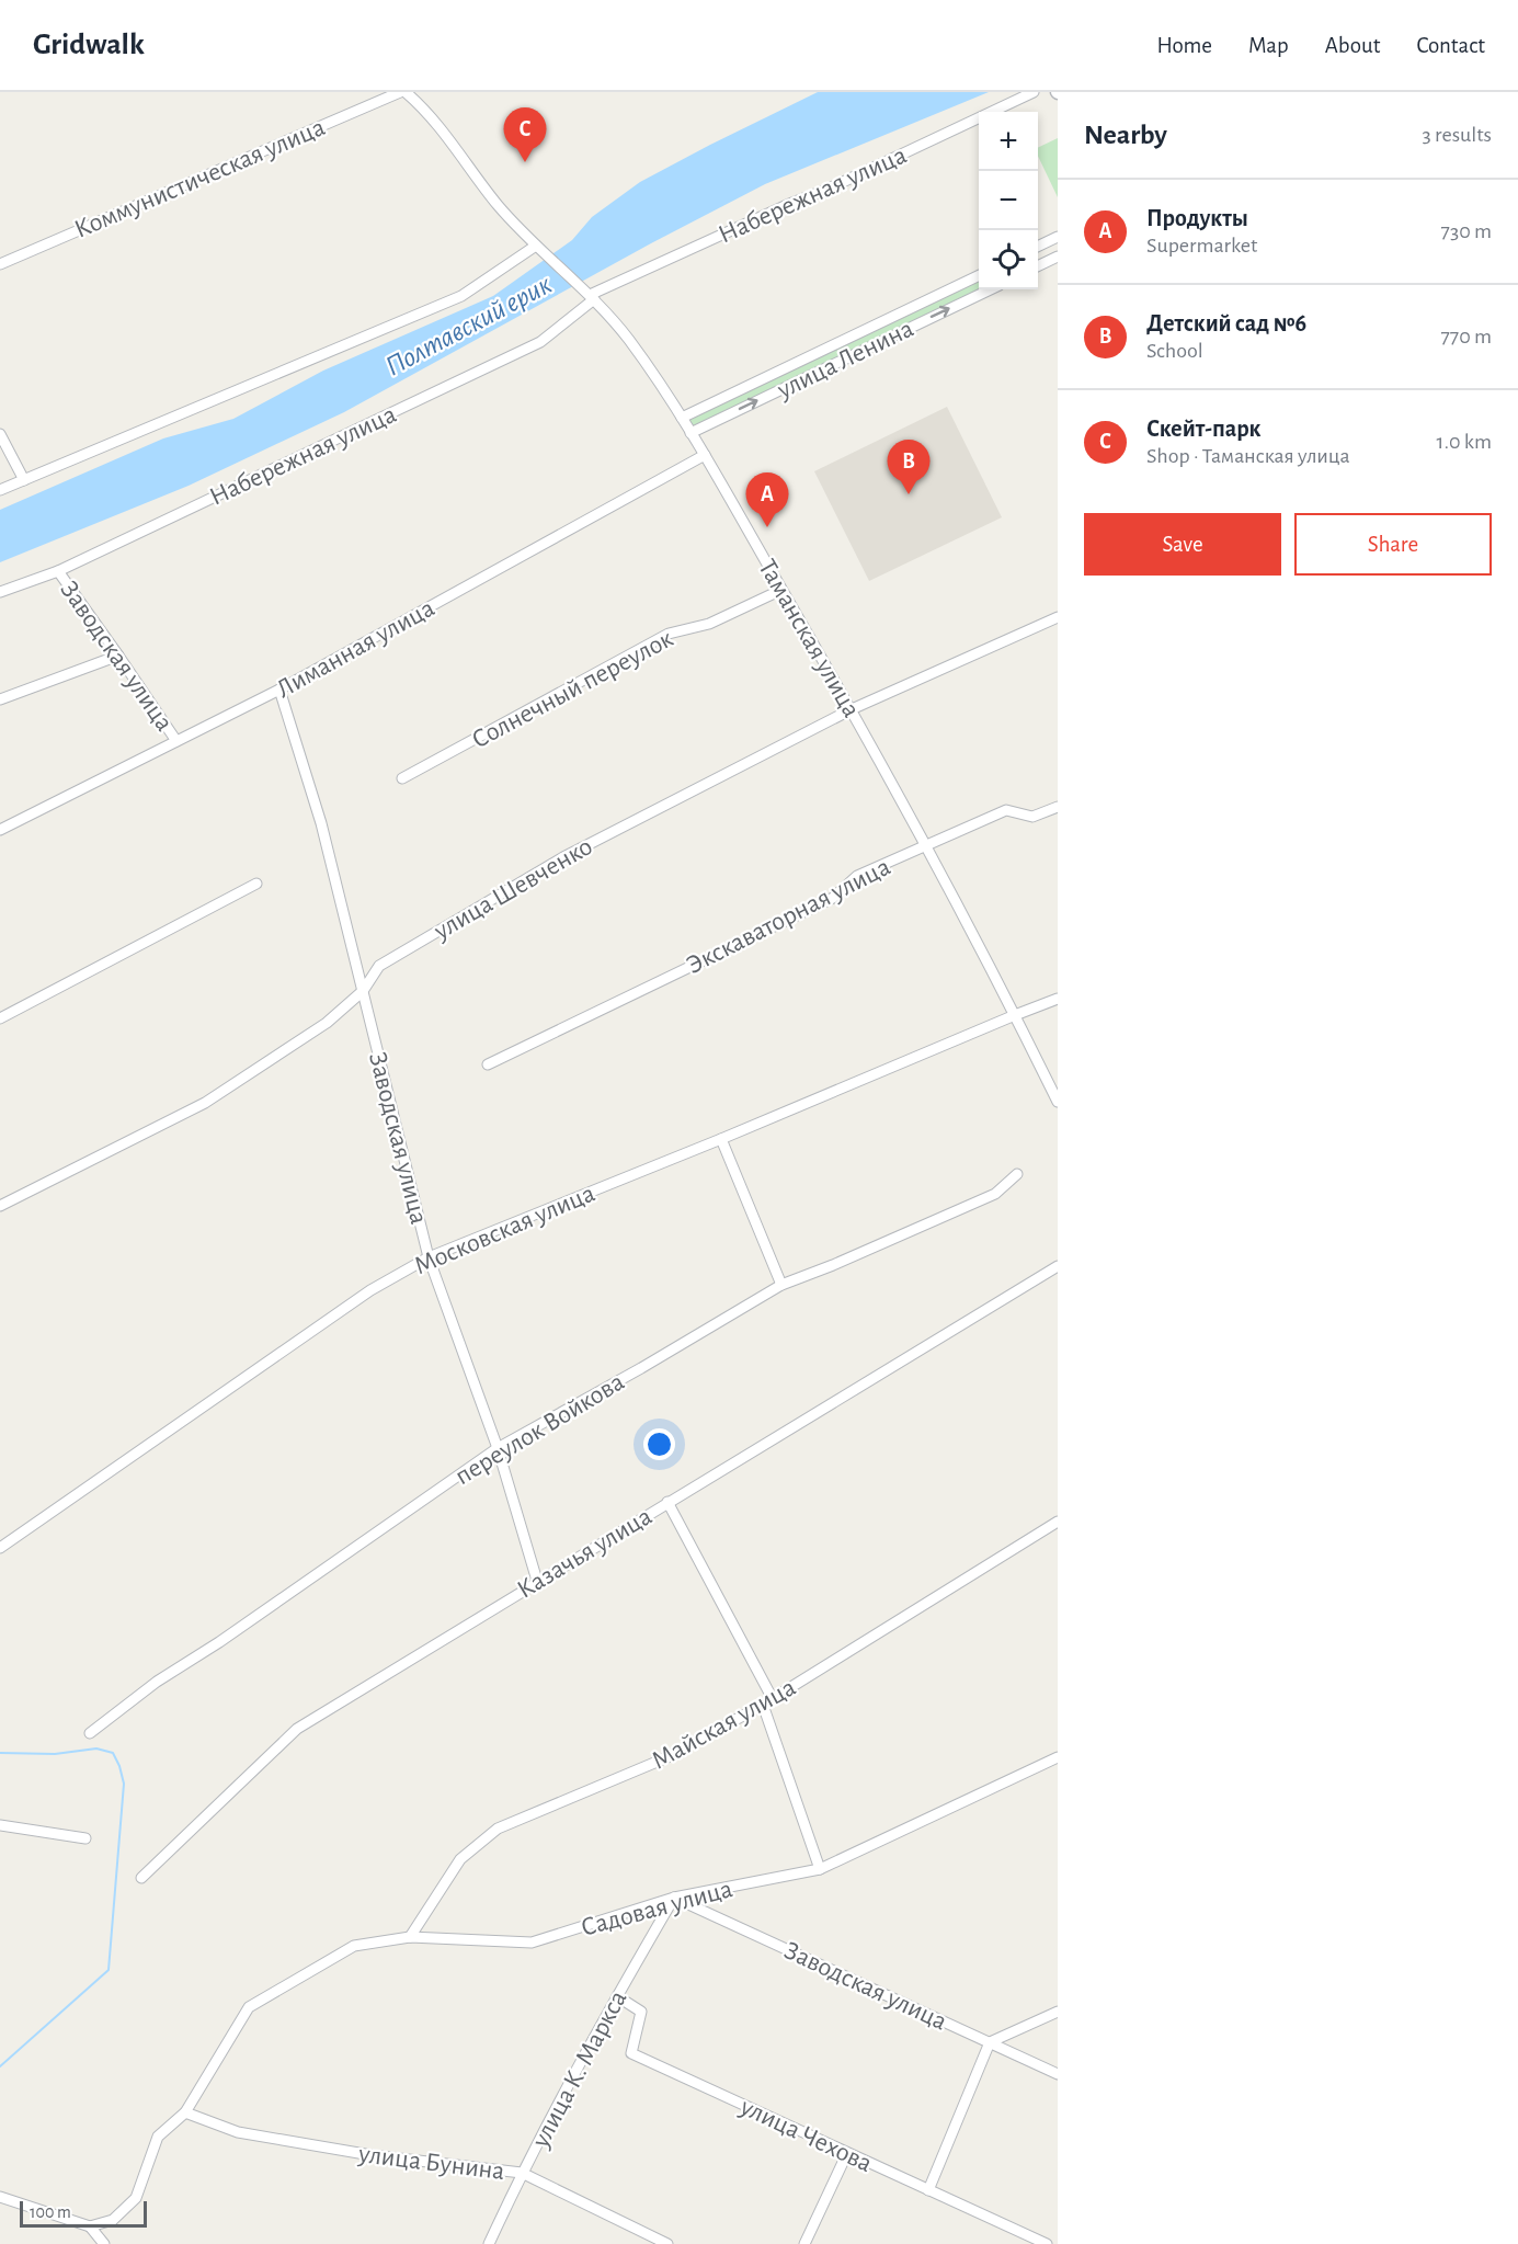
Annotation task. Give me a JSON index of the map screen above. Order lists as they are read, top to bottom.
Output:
{
  "streets": {
    "street": [
      "Коммунистическая улица",
      "Набережная улица",
      "улица Ленина",
      "Таманская улица",
      "Лиманная улица",
      "Заводская улица",
      "Солнечный переулок",
      "улица Шевченко",
      "Экскаваторная улица",
      "Московская улица",
      "переулок Войкова",
      "Казачья улица",
      "Майская улица",
      "Садовая улица",
      "улица К. Маркса",
      "улица Чехова",
      "улица Бунина"
    ]
  },
  "crossings": [
    ["Набережная улица", "Таманская улица"],
    ["Набережная улица", "Заводская улица"],
    ["улица Ленина", "Таманская улица"],
    ["Таманская улица", "Лиманная улица"],
    ["Таманская улица", "Солнечный переулок"],
    ["Таманская улица", "улица Шевченко"],
    ["Таманская улица", "Экскаваторная улица"],
    ["Таманская улица", "Московская улица"],
    ["Лиманная улица", "Заводская улица"],
    ["Заводская улица", "улица Шевченко"],
    ["Заводская улица", "Московская улица"],
    ["Заводская улица", "переулок Войкова"],
    ["Заводская улица", "Казачья улица"],
    ["Заводская улица", "Садовая улица"],
    ["Заводская улица", "улица К. Маркса"],
    ["Майская улица", "Садовая улица"],
    ["Садовая улица", "улица К. Маркса"],
    ["Садовая улица", "улица Бунина"],
    ["улица К. Маркса", "улица Чехова"],
    ["улица К. Маркса", "улица Бунина"]
  ],
  "water": ["Полтавский ерик"],
  "scale_bar": "100 m",
  "page": {
    "header": "Gridwalk",
    "nav": [
      "Home",
      "Map",
      "About",
      "Contact"
    ],
    "heading": ["Nearby", "3 results"],
    "pins": ["C", "B", "A"],
    "map_buttons": ["+", "−"],
    "list": [
      {
        "mark": "A",
        "name": "Продукты",
        "note": "Supermarket",
        "value": "730 m"
      },
      {
        "mark": "B",
        "name": "Детский сад №6",
        "note": "School",
        "value": "770 m"
      },
      {
        "mark": "C",
        "name": "Скейт-парк",
        "note": "Shop · Таманская улица",
        "value": "1.0 km"
      }
    ],
    "buttons": ["Save", "Share"],
    "scale": "100 m"
  }
}
